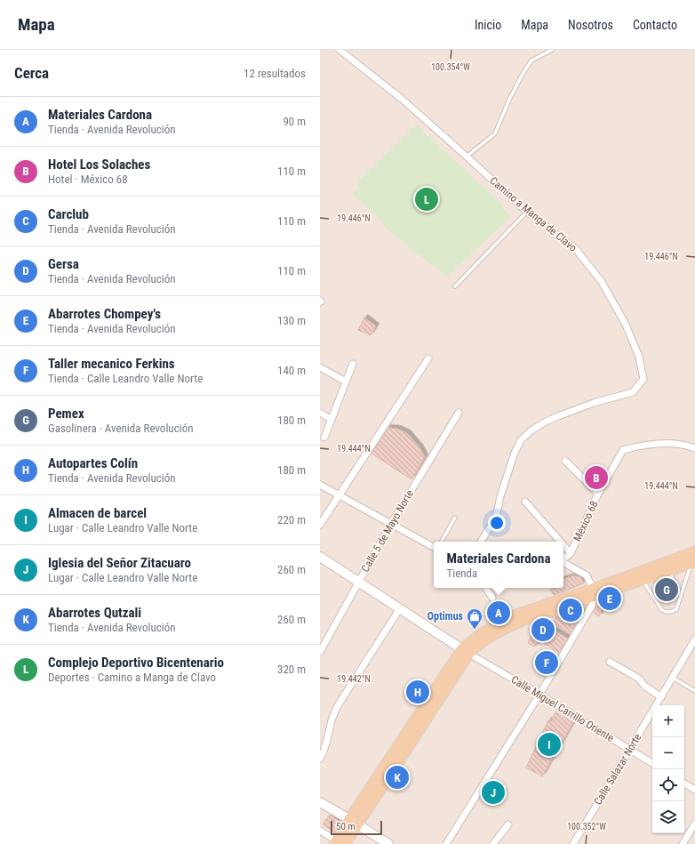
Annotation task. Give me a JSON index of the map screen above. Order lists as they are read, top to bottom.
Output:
{
  "streets": {
    "street": [
      "Camino a Manga de Clavo",
      "México 68",
      "Calle 5 de Mayo Norte",
      "Calle Miguel Carrillo Oriente",
      "Calle Salazar Norte"
    ]
  },
  "crossings": [
    ["Calle Miguel Carrillo Oriente", "Calle Salazar Norte"]
  ],
  "places": {
    "shop": ["Optimus"]
  },
  "scale_bar": "50 m",
  "page": {
    "header": "Mapa",
    "nav": [
      "Inicio",
      "Mapa",
      "Nosotros",
      "Contacto"
    ],
    "heading": ["Cerca", "12 resultados"],
    "list": [
      {
        "mark": "A",
        "name": "Materiales Cardona",
        "note": "Tienda · Avenida Revolución",
        "value": "90 m"
      },
      {
        "mark": "B",
        "name": "Hotel Los Solaches",
        "note": "Hotel · México 68",
        "value": "110 m"
      },
      {
        "mark": "C",
        "name": "Carclub",
        "note": "Tienda · Avenida Revolución",
        "value": "110 m"
      },
      {
        "mark": "D",
        "name": "Gersa",
        "note": "Tienda · Avenida Revolución",
        "value": "110 m"
      },
      {
        "mark": "E",
        "name": "Abarrotes Chompey's",
        "note": "Tienda · Avenida Revolución",
        "value": "130 m"
      },
      {
        "mark": "F",
        "name": "Taller mecanico Ferkins",
        "note": "Tienda · Calle Leandro Valle Norte",
        "value": "140 m"
      },
      {
        "mark": "G",
        "name": "Pemex",
        "note": "Gasolinera · Avenida Revolución",
        "value": "180 m"
      },
      {
        "mark": "H",
        "name": "Autopartes Colín",
        "note": "Tienda · Avenida Revolución",
        "value": "180 m"
      },
      {
        "mark": "I",
        "name": "Almacen de barcel",
        "note": "Lugar · Calle Leandro Valle Norte",
        "value": "220 m"
      },
      {
        "mark": "J",
        "name": "Iglesia del Señor Zitacuaro",
        "note": "Lugar · Calle Leandro Valle Norte",
        "value": "260 m"
      },
      {
        "mark": "K",
        "name": "Abarrotes Qutzali",
        "note": "Tienda · Avenida Revolución",
        "value": "260 m"
      },
      {
        "mark": "L",
        "name": "Complejo Deportivo Bicentenario",
        "note": "Deportes · Camino a Manga de Clavo",
        "value": "320 m"
      }
    ],
    "pins": [
      "L",
      "B",
      "G",
      "E",
      "C",
      "A",
      "D",
      "F",
      "H",
      "I",
      "K",
      "J"
    ],
    "popup": ["Materiales Cardona", "Tienda"],
    "map_buttons": ["+", "−"],
    "scale": "50 m"
  },
  "coordinates": [
    "100.354°W",
    "19.446°N",
    "19.444°N",
    "19.442°N",
    "100.352°W"
  ]
}
